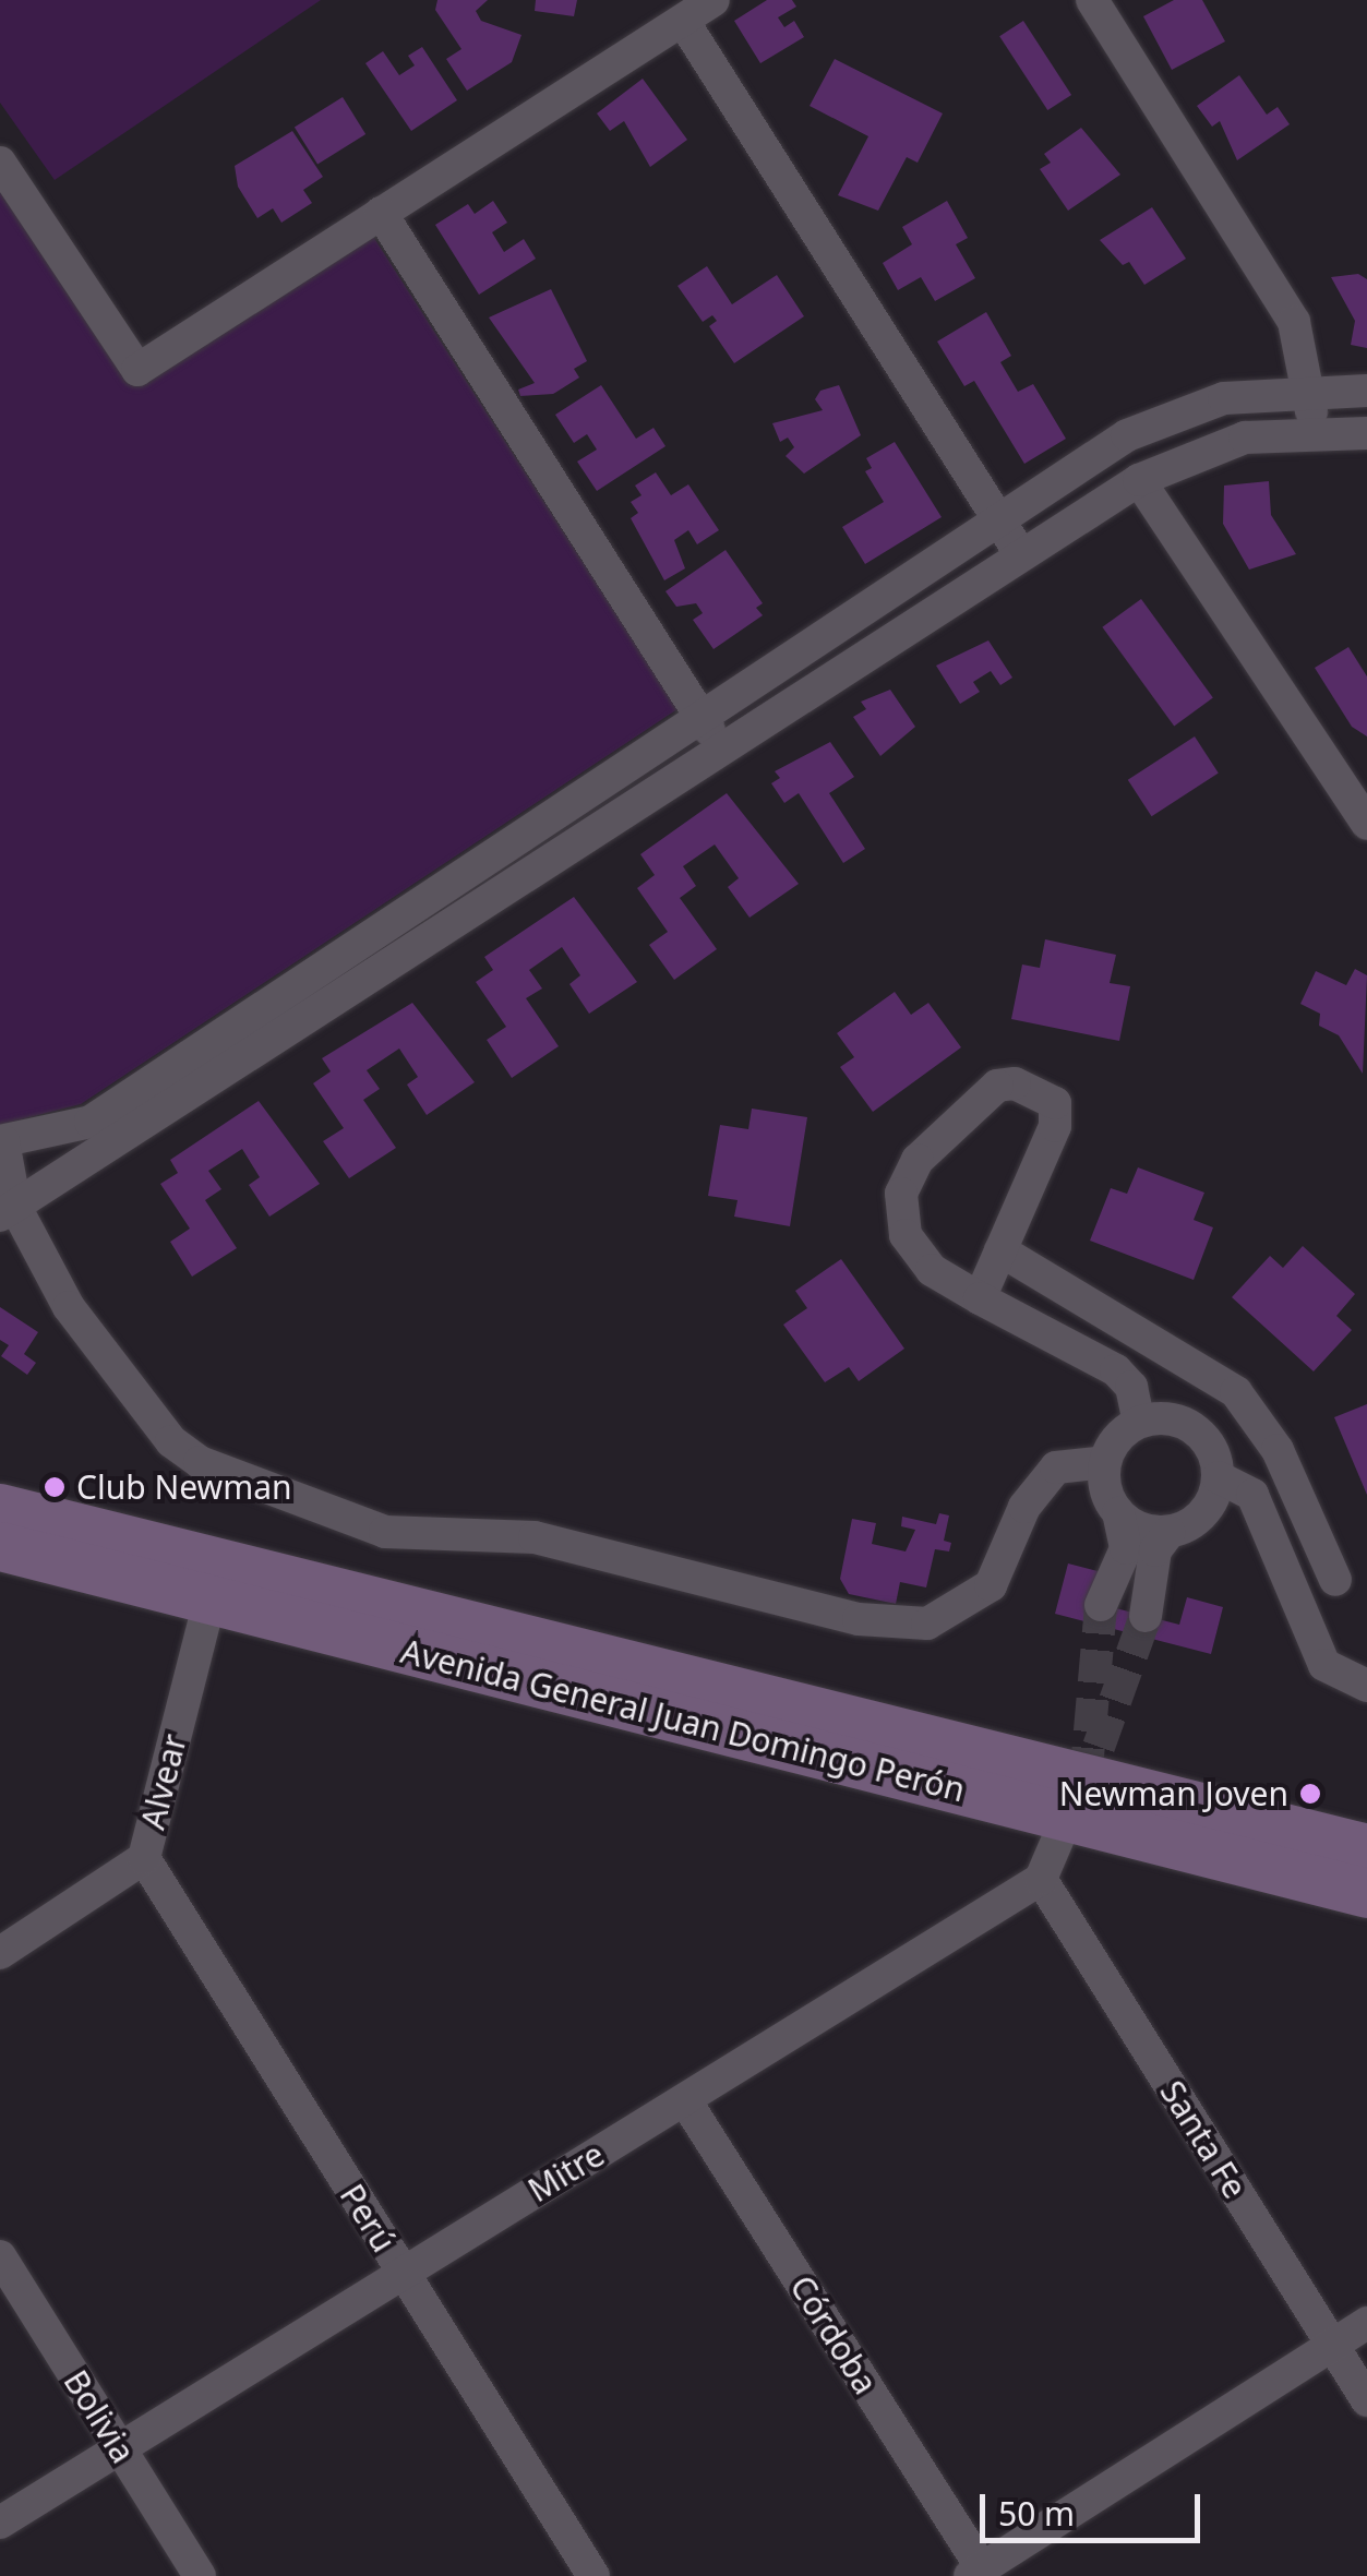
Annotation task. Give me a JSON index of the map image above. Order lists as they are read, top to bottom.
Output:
{
  "streets": {
    "main road": ["Avenida General Juan Domingo Perón"],
    "street": [
      "Alvear",
      "Santa Fe",
      "Mitre",
      "Perú",
      "Córdoba",
      "Bolivia"
    ]
  },
  "crossings": [
    ["Avenida General Juan Domingo Perón", "Alvear"],
    ["Alvear", "Perú"],
    ["Santa Fe", "Mitre"],
    ["Mitre", "Perú"],
    ["Mitre", "Córdoba"],
    ["Mitre", "Bolivia"]
  ],
  "places": ["Club Newman", "Newman Joven"],
  "scale_bar": "50 m"
}
